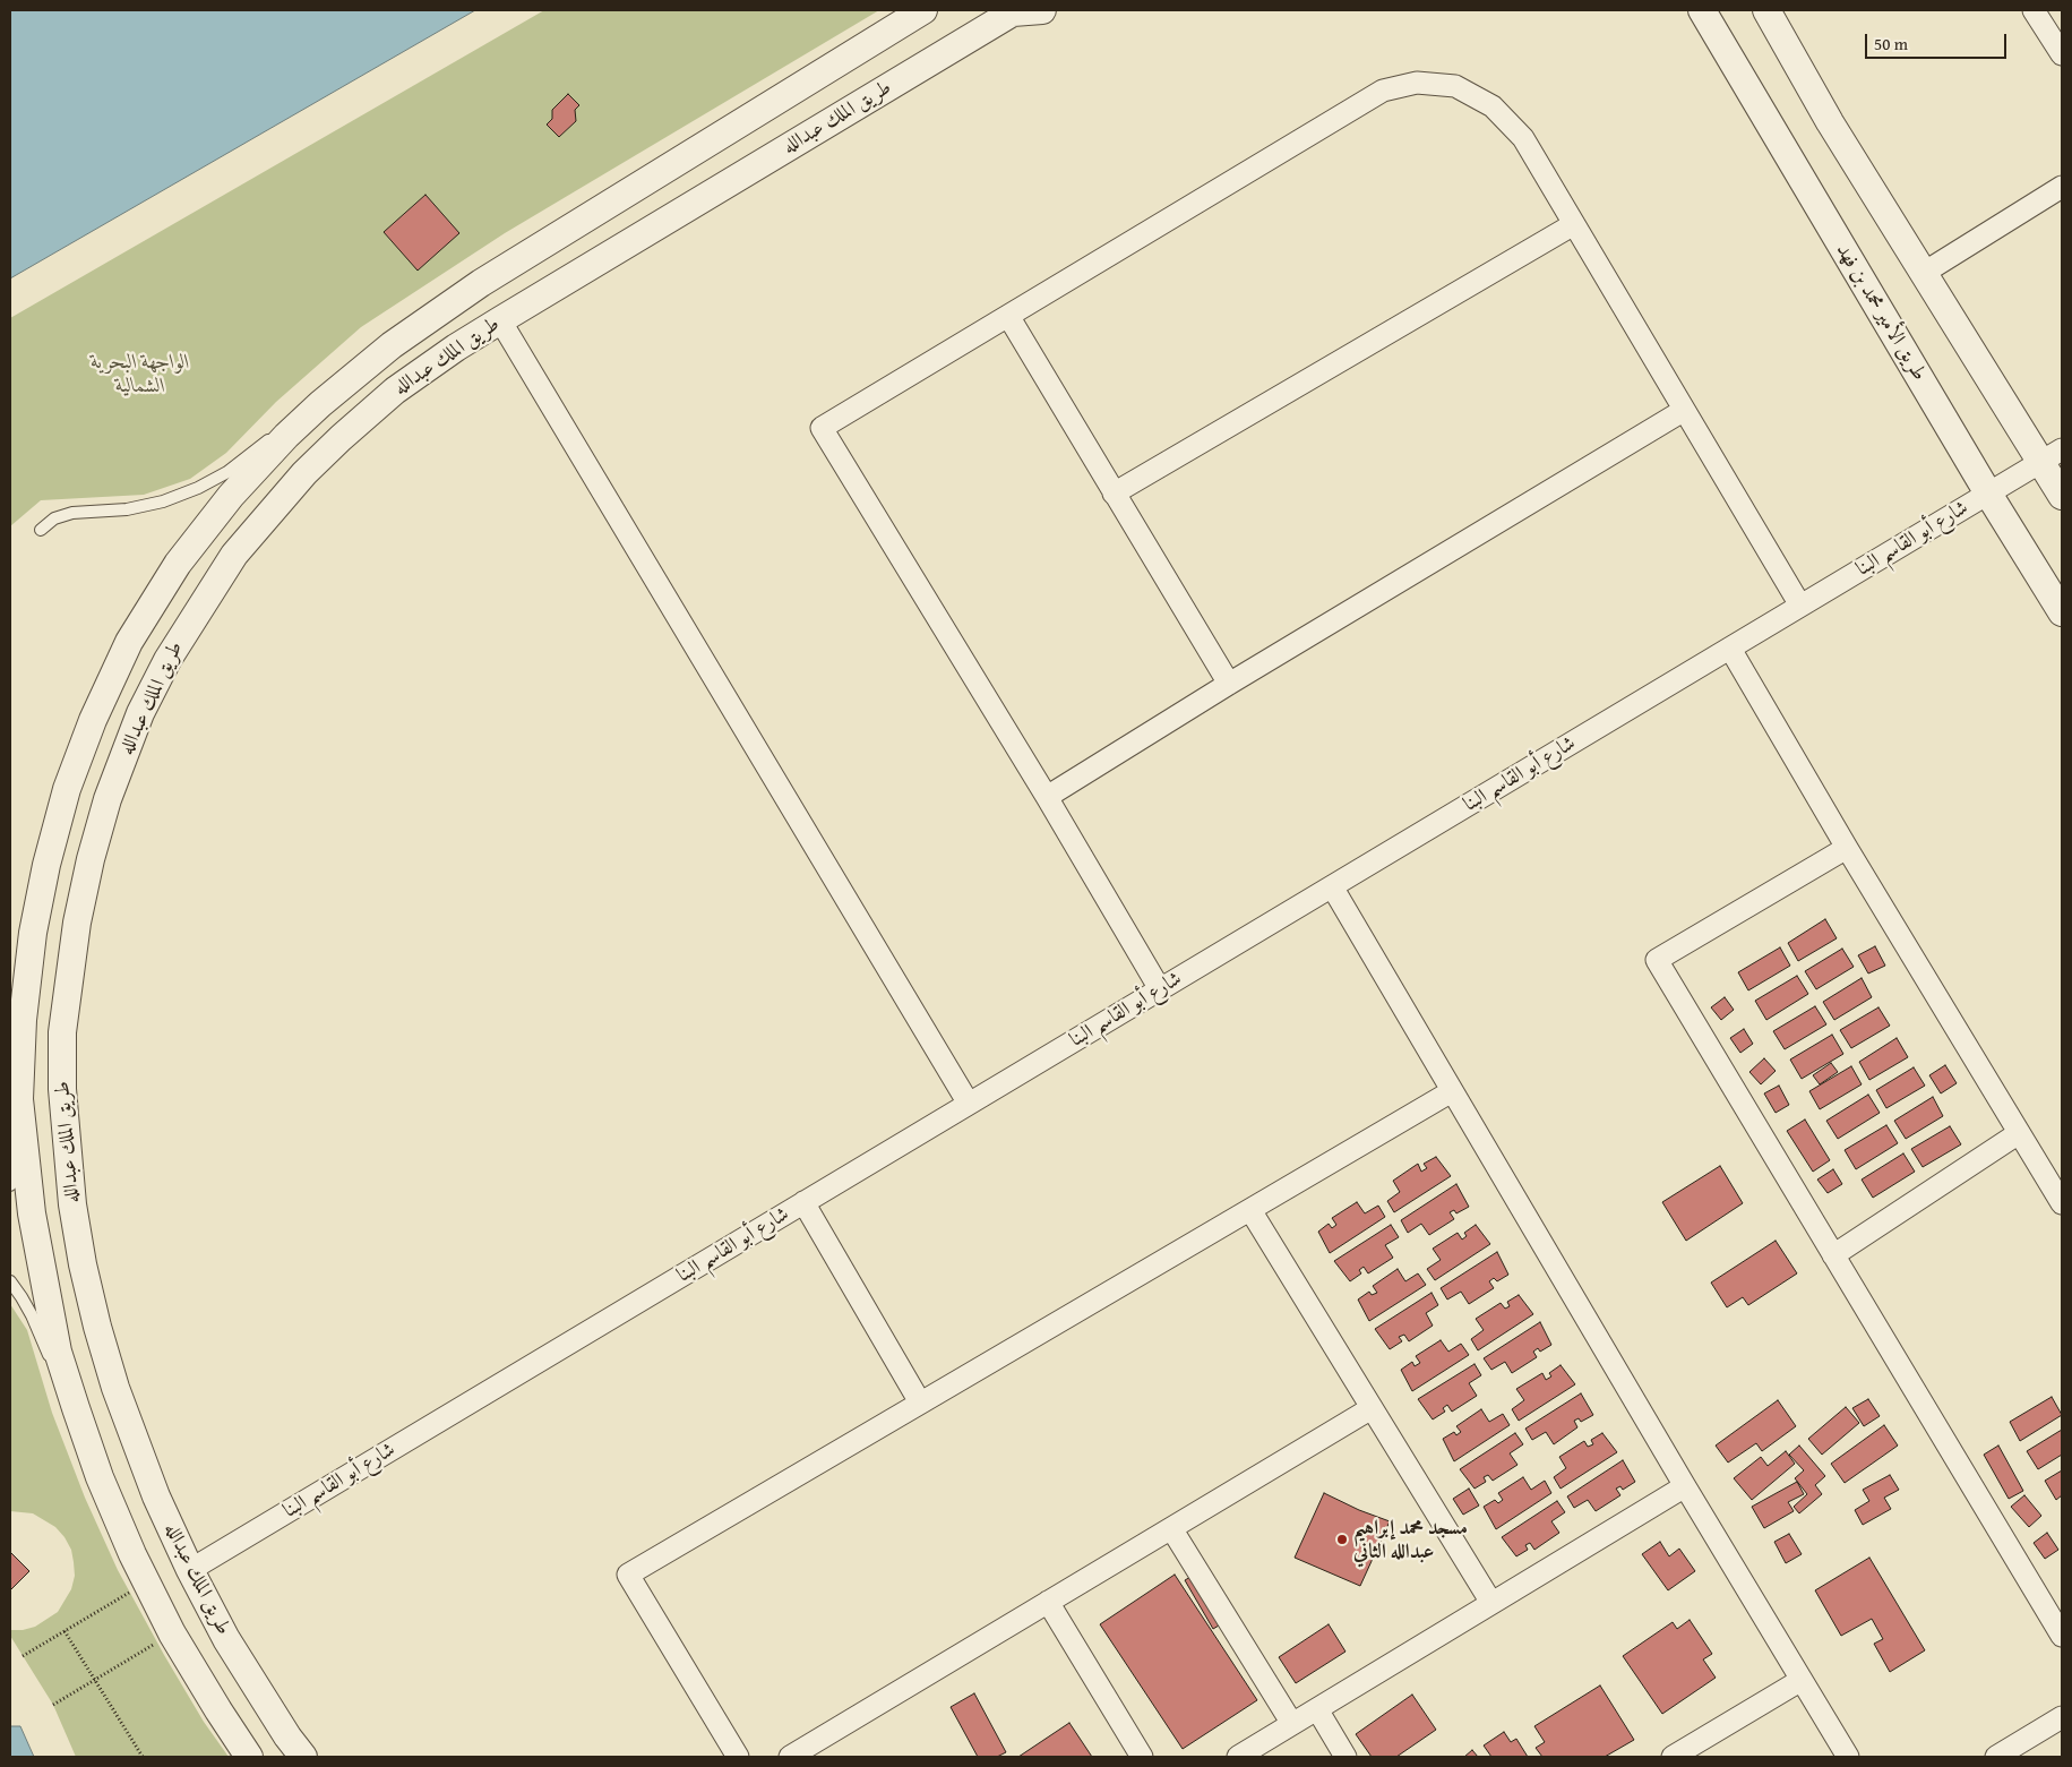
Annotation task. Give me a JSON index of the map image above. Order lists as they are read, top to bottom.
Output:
{
  "streets": {
    "street": ["طريق الملك عبدالله", "طريق الأمير محمد بن فهد", "شارع أبو القاسم البنا"]
  },
  "crossings": [
    ["طريق الملك عبدالله", "شارع أبو القاسم البنا"],
    ["طريق الأمير محمد بن فهد", "شارع أبو القاسم البنا"]
  ],
  "parks": ["الواجهة البحرية الشمالية"],
  "places": ["مسجد محمد إبراهيم عبدالله الثاني"],
  "scale_bar": "50 m"
}
